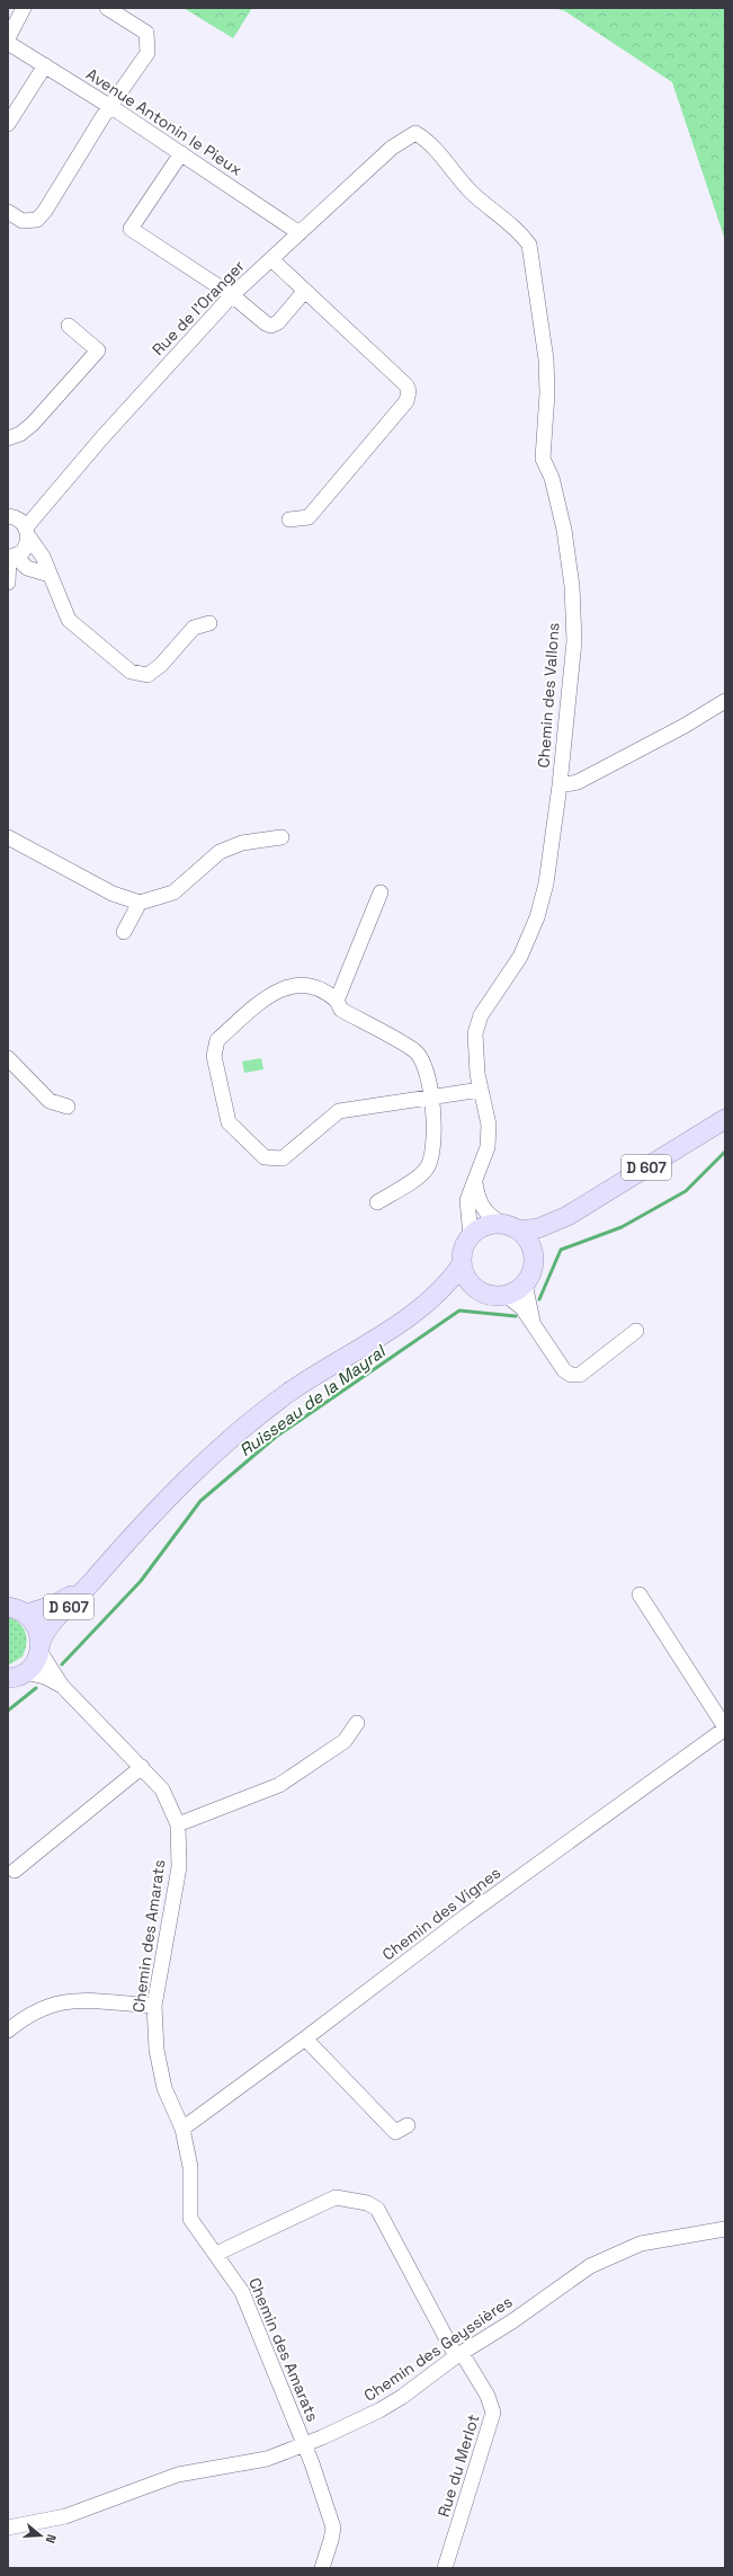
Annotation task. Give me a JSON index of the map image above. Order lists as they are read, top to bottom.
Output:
{
  "streets": {
    "main road": ["D 607"],
    "street": [
      "Avenue Antonin le Pieux",
      "Rue de l'Oranger",
      "Chemin des Vallons",
      "Chemin des Vignes",
      "Chemin des Amarats",
      "Chemin des Geyssières",
      "Rue du Merlot"
    ]
  },
  "crossings": [
    ["Avenue Antonin le Pieux", "Rue de l'Oranger"],
    ["Rue de l'Oranger", "Chemin des Vallons"],
    ["Chemin des Vallons", "D 607"],
    ["D 607", "Chemin des Amarats"],
    ["Chemin des Vignes", "Chemin des Amarats"],
    ["Chemin des Amarats", "Chemin des Geyssières"],
    ["Chemin des Amarats", "Rue du Merlot"],
    ["Chemin des Geyssières", "Rue du Merlot"]
  ],
  "water": ["Ruisseau de la Mayral"],
  "north": "right"
}
